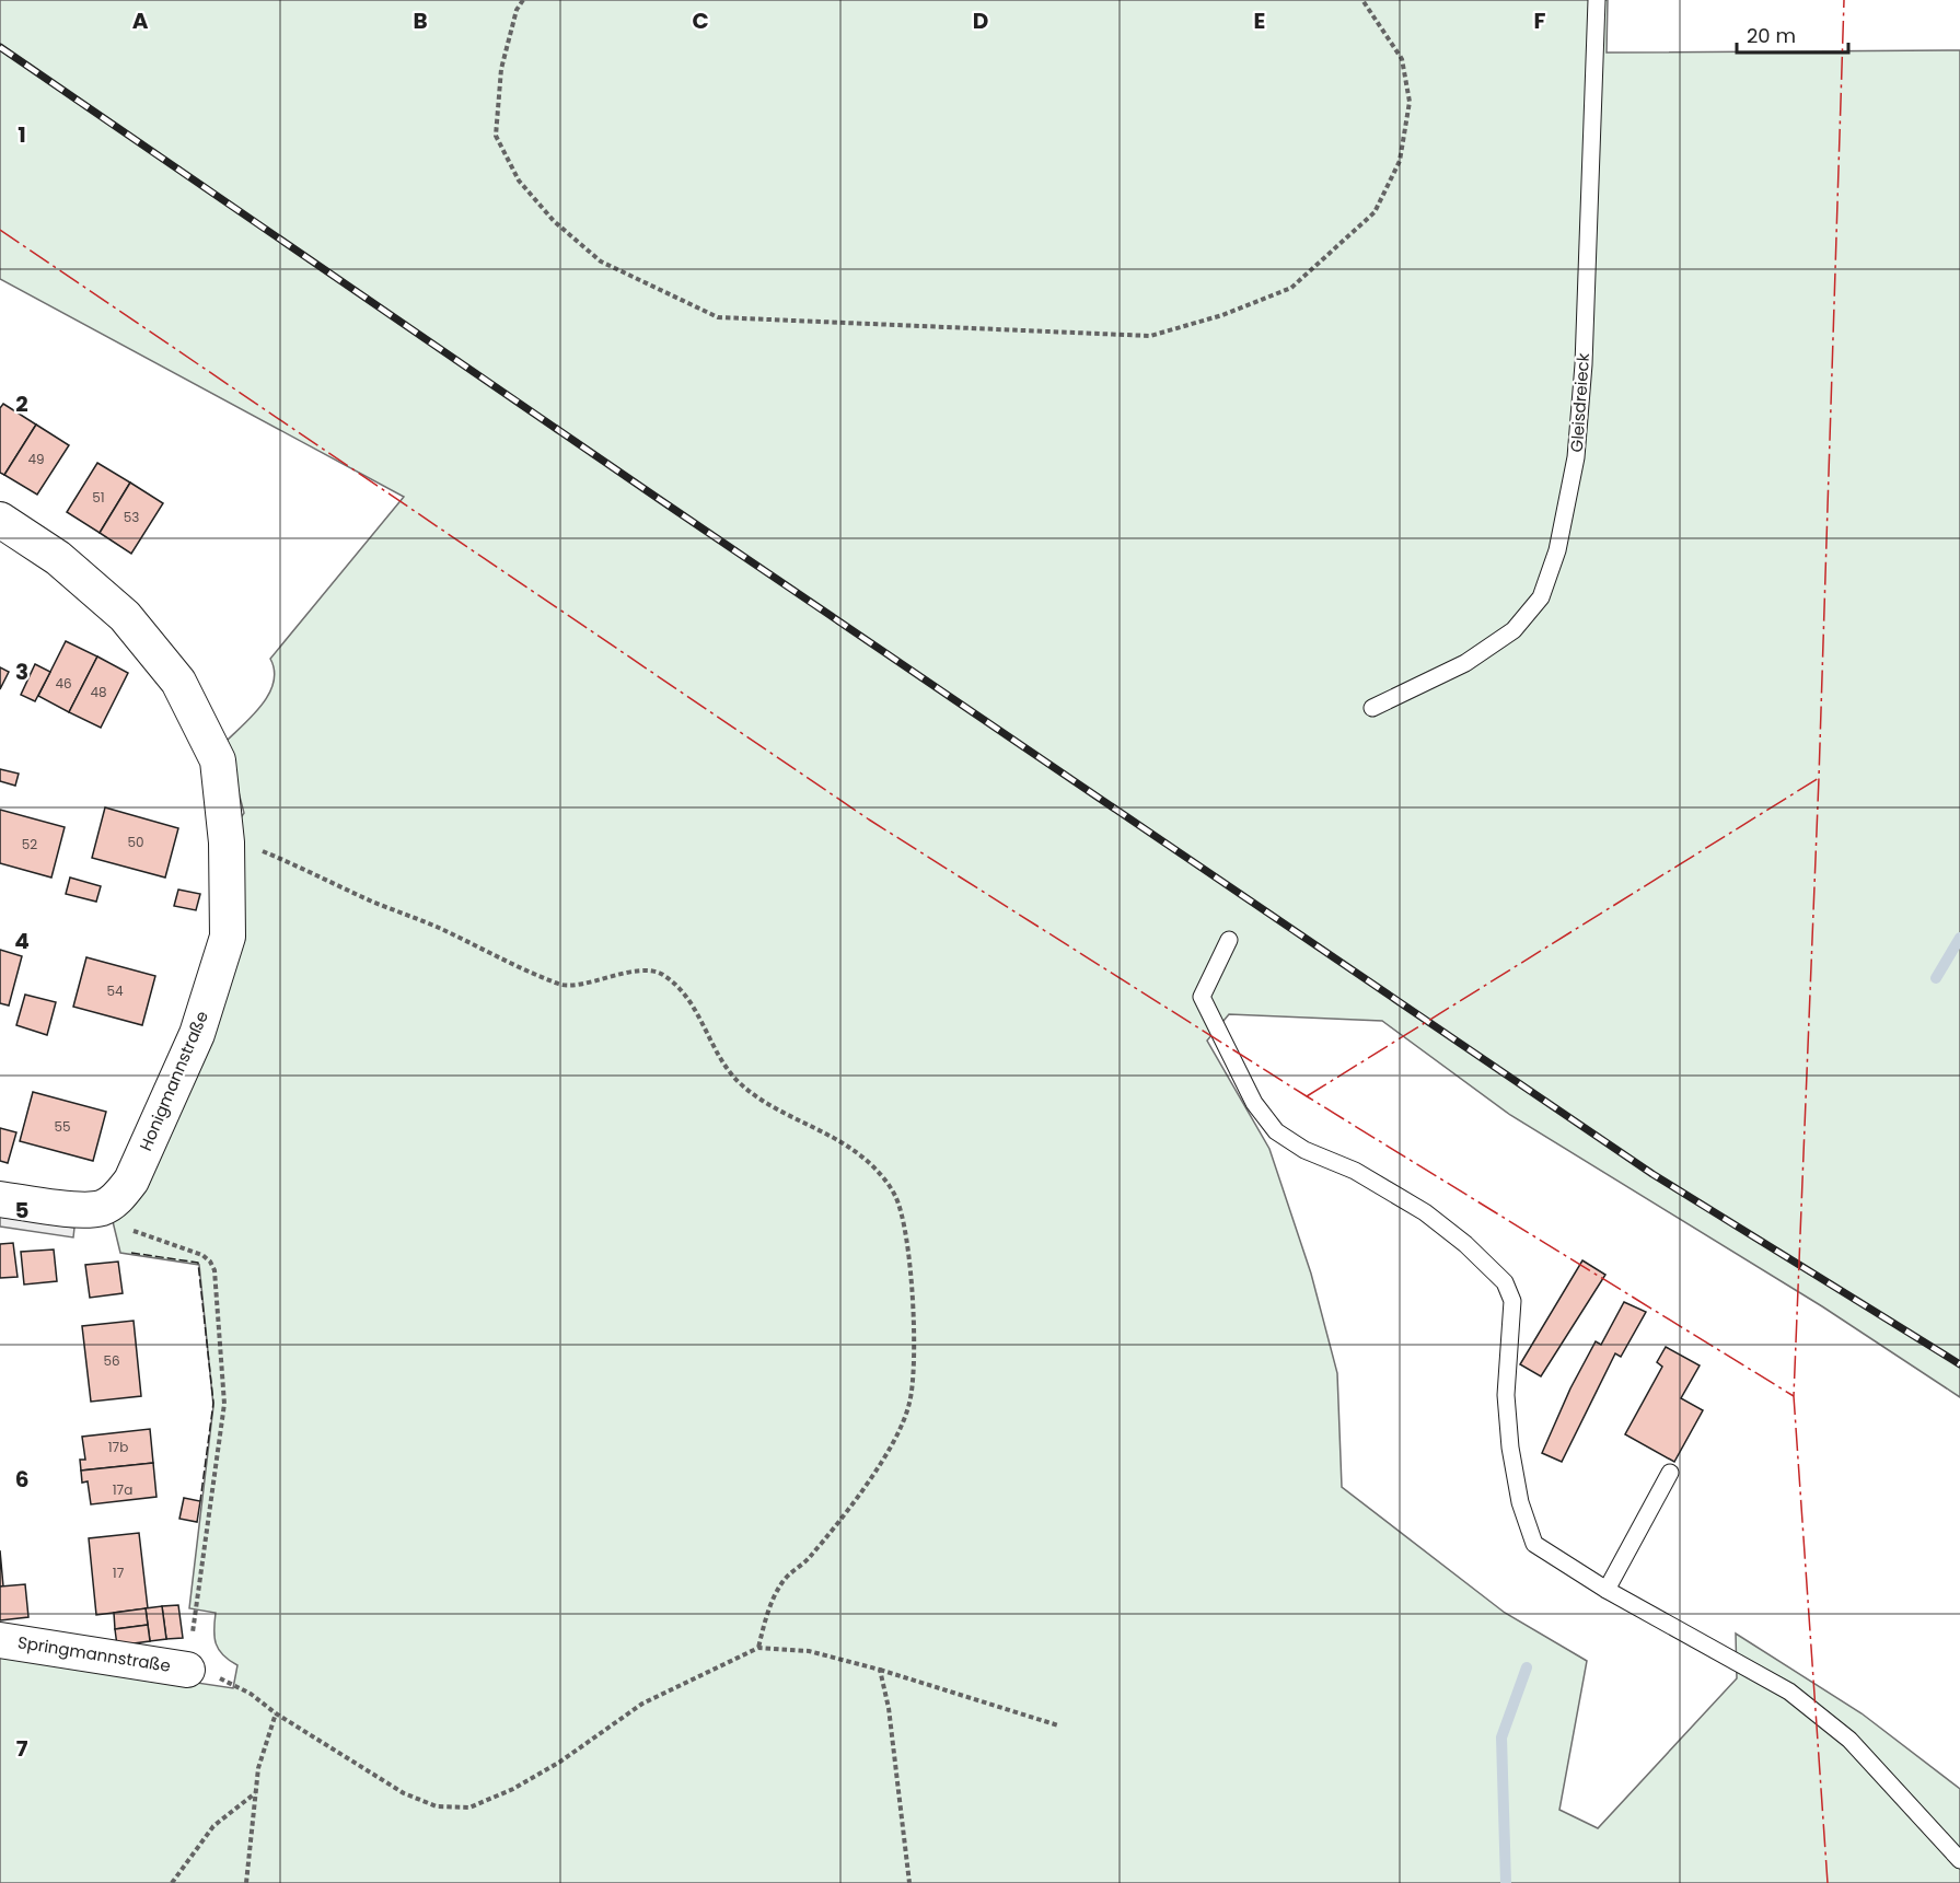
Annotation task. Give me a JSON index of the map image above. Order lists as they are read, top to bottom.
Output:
{
  "streets": {
    "street": ["Honigmannstraße", "Springmannstraße"],
    "lane": ["Gleisdreieck"]
  },
  "house_numbers": [
    "49",
    "51",
    "53",
    "46",
    "48",
    "50",
    "52",
    "54",
    "55",
    "56",
    "17b",
    "17a",
    "17"
  ],
  "scale_bar": "20 m",
  "grid": {
    "columns": [
      "A",
      "B",
      "C",
      "D",
      "E",
      "F"
    ],
    "rows": [
      "1",
      "2",
      "3",
      "4",
      "5",
      "6",
      "7"
    ]
  }
}
